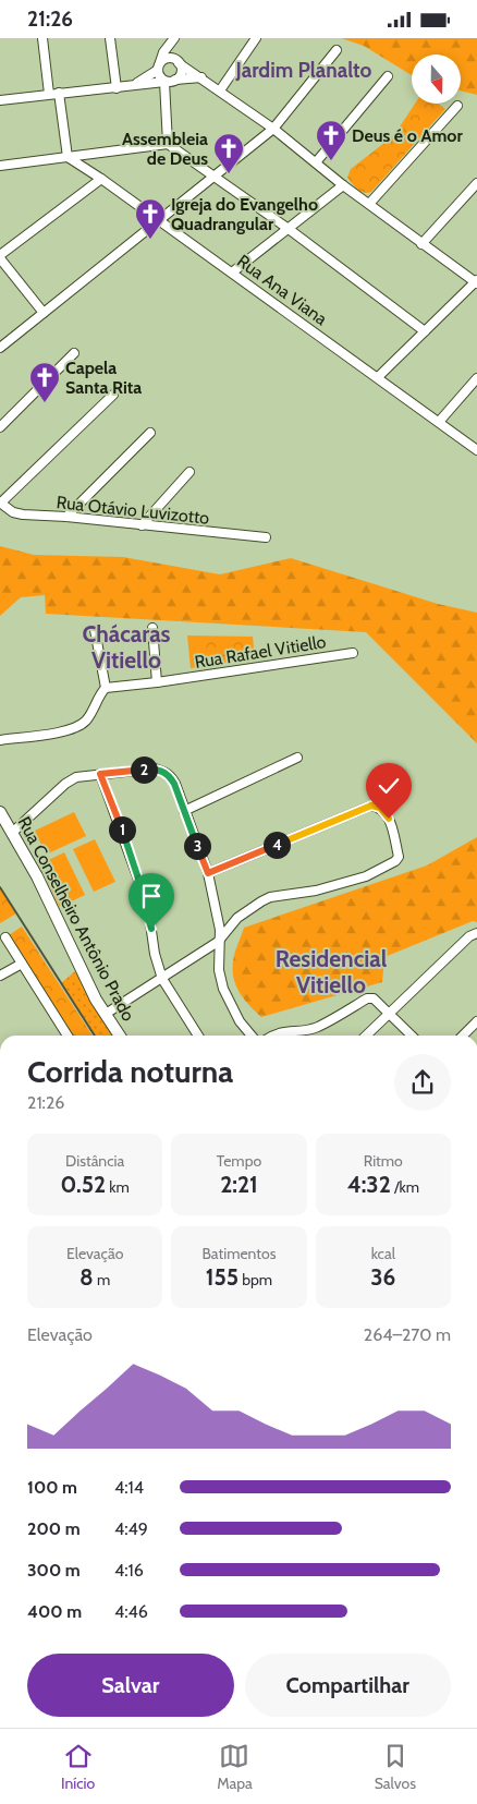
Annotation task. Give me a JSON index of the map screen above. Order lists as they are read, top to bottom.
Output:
{
  "streets": {
    "main road": ["Rua Conselheiro Antônio Prado"],
    "street": ["Rua Ana Viana", "Rua Otávio Luvizotto", "Rua Rafael Vitiello"]
  },
  "districts": ["Jardim Planalto", "Chácaras Vitiello", "Residencial Vitiello"],
  "places": {
    "church": [
      "Deus é o Amor",
      "Assembleia de Deus",
      "Igreja do Evangelho Quadrangular",
      "Capela Santa Rita"
    ]
  },
  "north": "bottom",
  "page": {
    "status": "21:26",
    "pins": [
      "2",
      "1",
      "4",
      "3"
    ],
    "heading": ["Corrida noturna", "21:26"],
    "stats": [
      ["Distância", "0.52 km"],
      ["Tempo", "2:21"],
      ["Ritmo", "4:32 /km"],
      ["Elevação", "8 m"],
      ["Batimentos", "155 bpm"],
      ["kcal", "36"]
    ],
    "chart": ["Elevação", "264–270 m"],
    "list": [
      {
        "name": "100 m",
        "note": "4:14"
      },
      {
        "name": "200 m",
        "note": "4:49"
      },
      {
        "name": "300 m",
        "note": "4:16"
      },
      {
        "name": "400 m",
        "note": "4:46"
      }
    ],
    "buttons": ["Salvar", "Compartilhar"],
    "tabs": ["Início", "Mapa", "Salvos"]
  }
}
